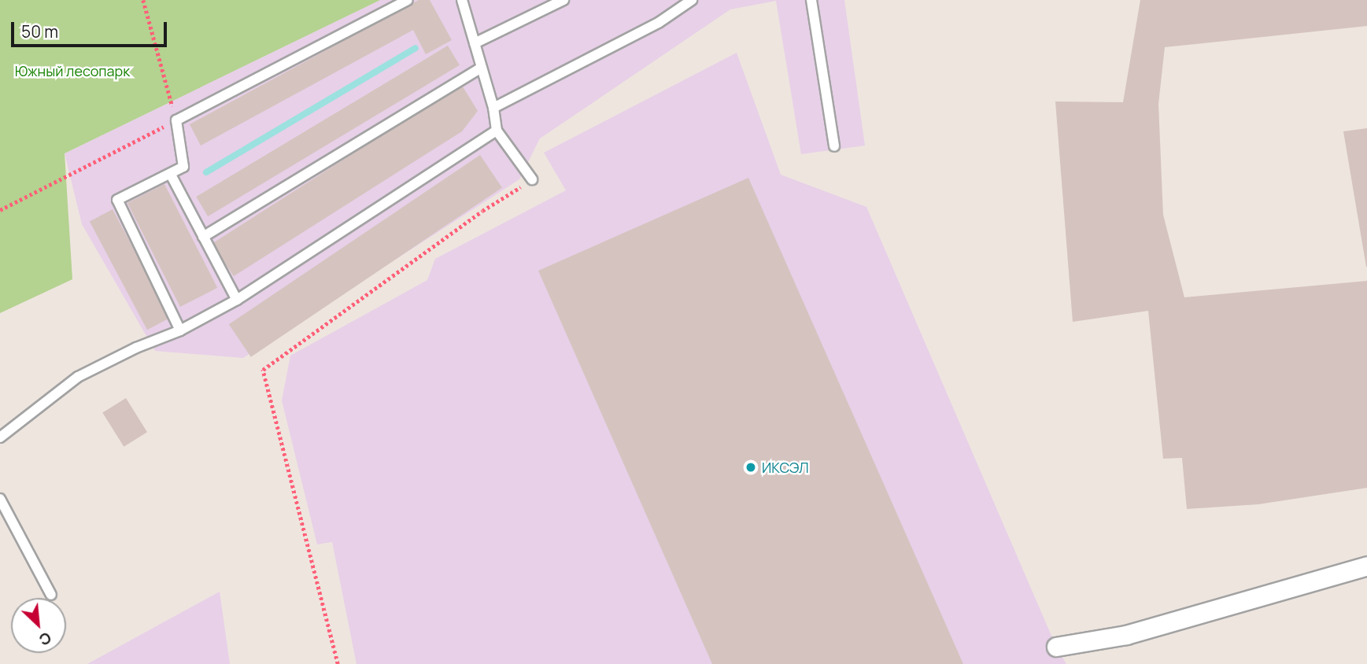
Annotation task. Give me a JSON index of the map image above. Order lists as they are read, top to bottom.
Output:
{
  "parks": ["Южный лесопарк"],
  "places": ["ИКСЭЛ"],
  "scale_bar": "50 m",
  "north": "bottom right"
}
